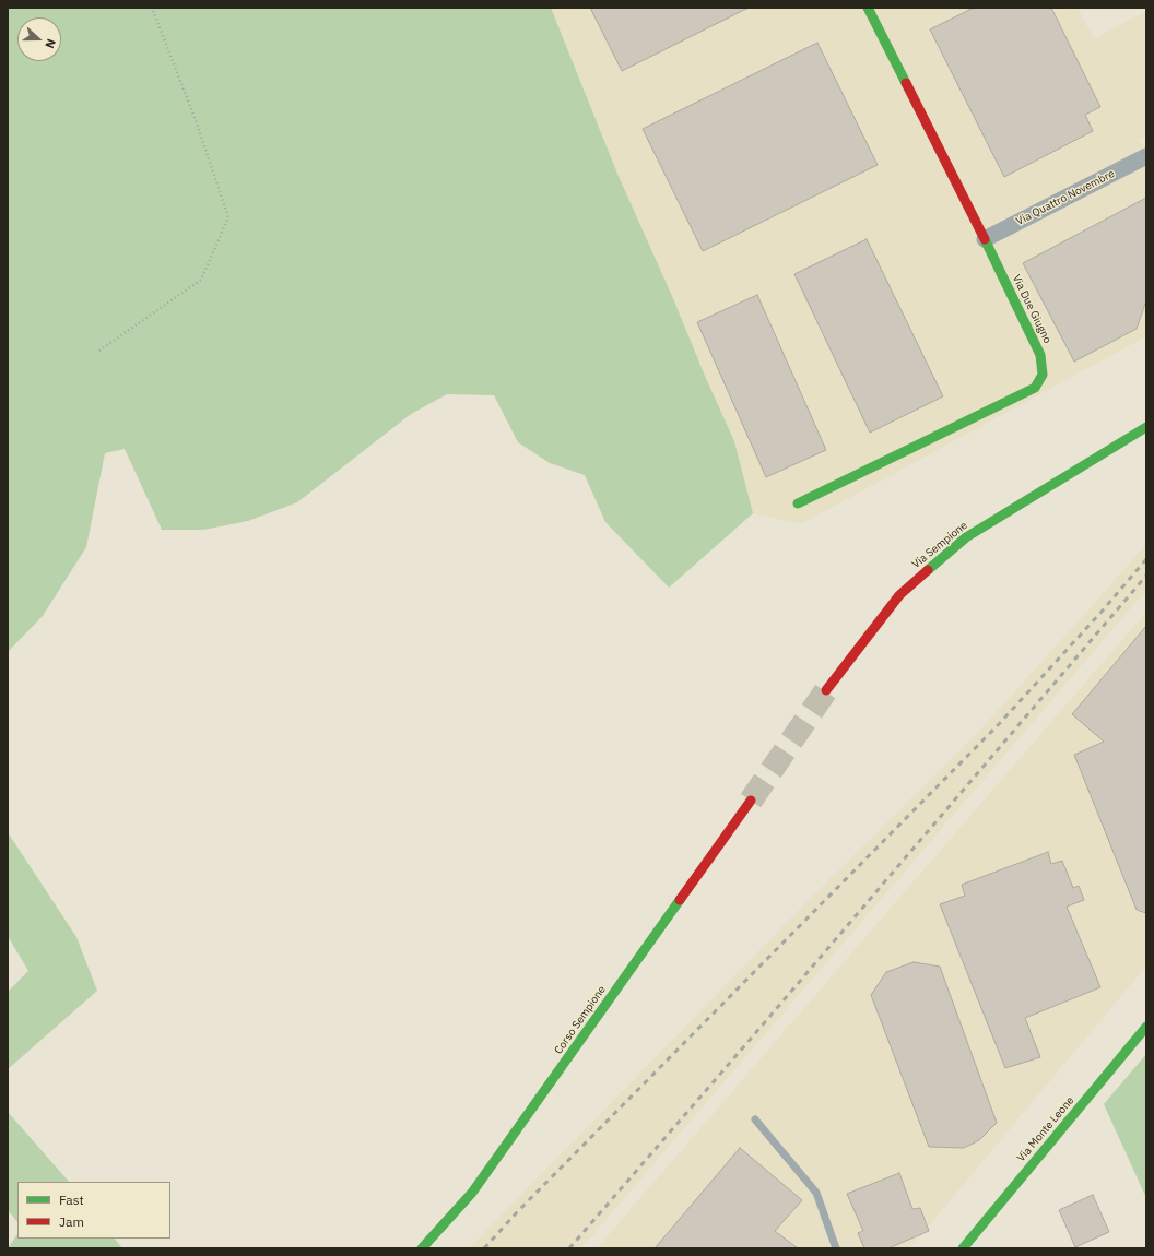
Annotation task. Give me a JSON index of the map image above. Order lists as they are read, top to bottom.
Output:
{
  "streets": {
    "main road": [
      "Via Due Giugno",
      "Via Sempione",
      "Corso Sempione",
      "Via Monte Leone"
    ],
    "street": ["Via Quattro Novembre"]
  },
  "crossings": [
    ["Via Quattro Novembre", "Via Due Giugno"]
  ],
  "legend": ["Fast", "Jam"],
  "north": "right"
}
